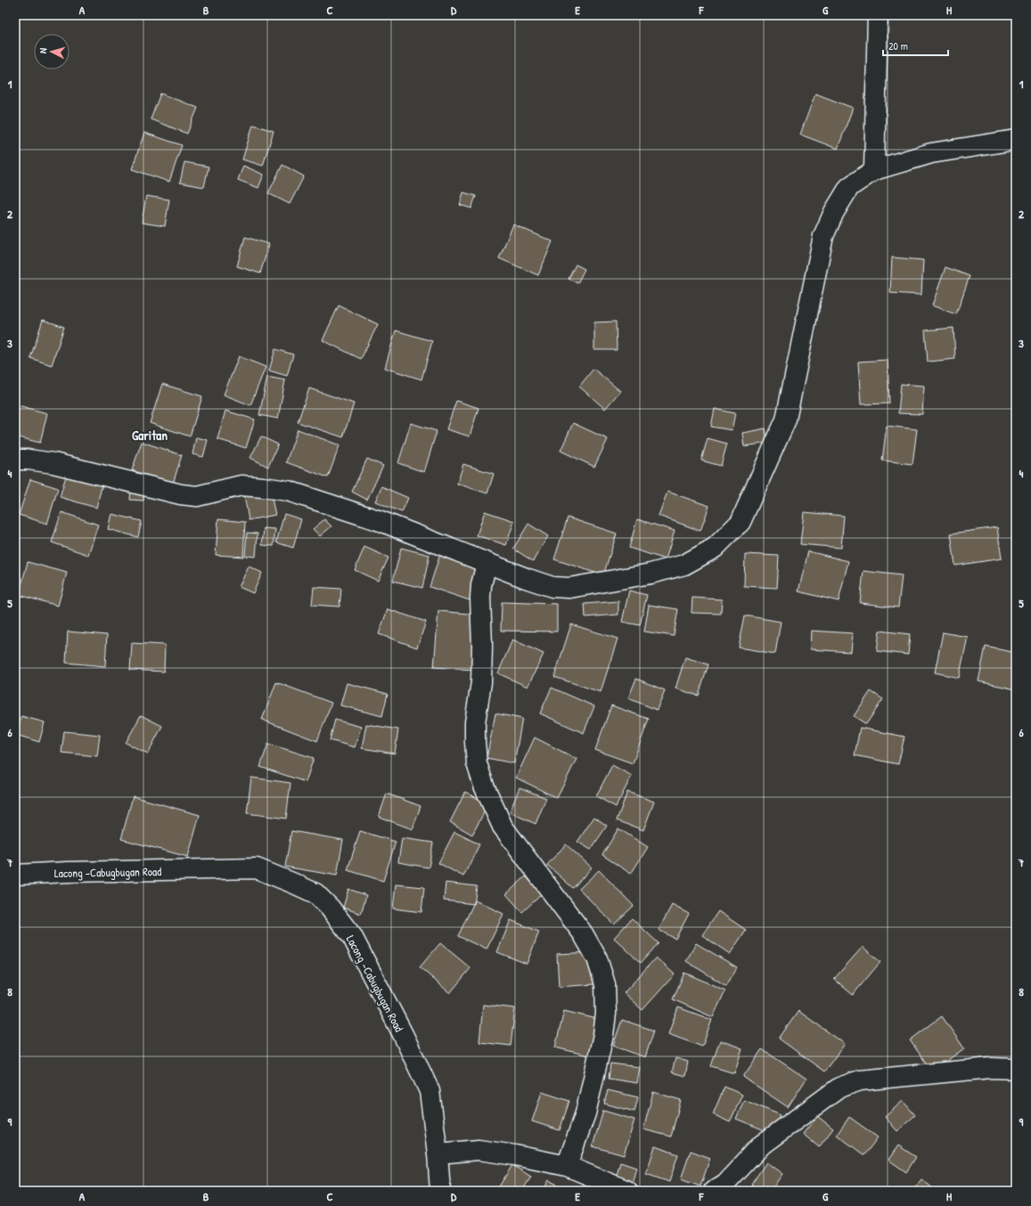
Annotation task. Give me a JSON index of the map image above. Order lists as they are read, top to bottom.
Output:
{
  "streets": {
    "street": ["Lacong -Cabugbugan Road"]
  },
  "districts": ["Garitan"],
  "scale_bar": "20 m",
  "north": "left",
  "grid": {
    "columns": [
      "A",
      "B",
      "C",
      "D",
      "E",
      "F",
      "G",
      "H"
    ],
    "rows": [
      "1",
      "2",
      "3",
      "4",
      "5",
      "6",
      "7",
      "8",
      "9"
    ]
  }
}
